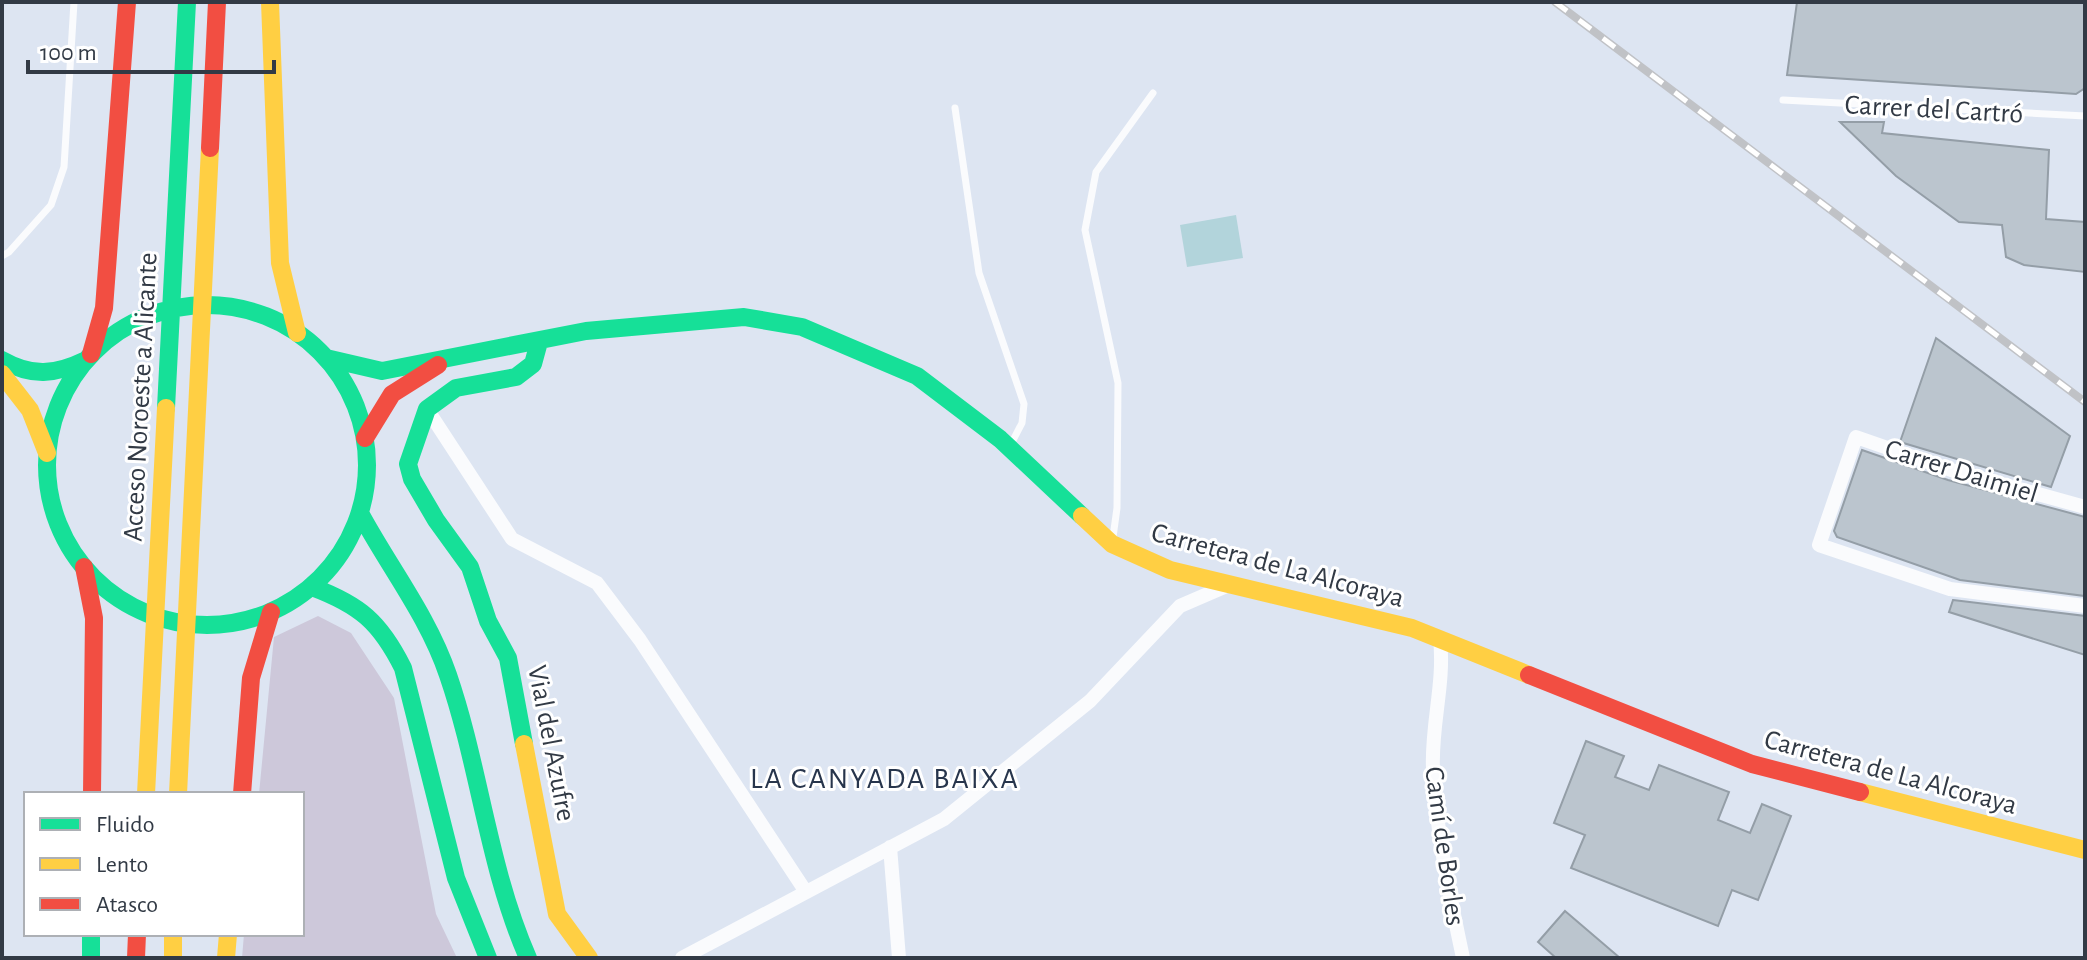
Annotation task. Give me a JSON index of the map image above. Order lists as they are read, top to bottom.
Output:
{
  "streets": {
    "main road": ["Acceso Noroeste a Alicante", "Carretera de La Alcoraya", "Vial del Azufre"],
    "street": ["Carrer Daimiel", "Camí de Borles"],
    "lane": ["Carrer del Cartró"]
  },
  "crossings": [
    ["Carretera de La Alcoraya", "Camí de Borles"]
  ],
  "districts": ["LA CANYADA BAIXA"],
  "legend": ["Fluido", "Lento", "Atasco"],
  "scale_bar": "100 m"
}
